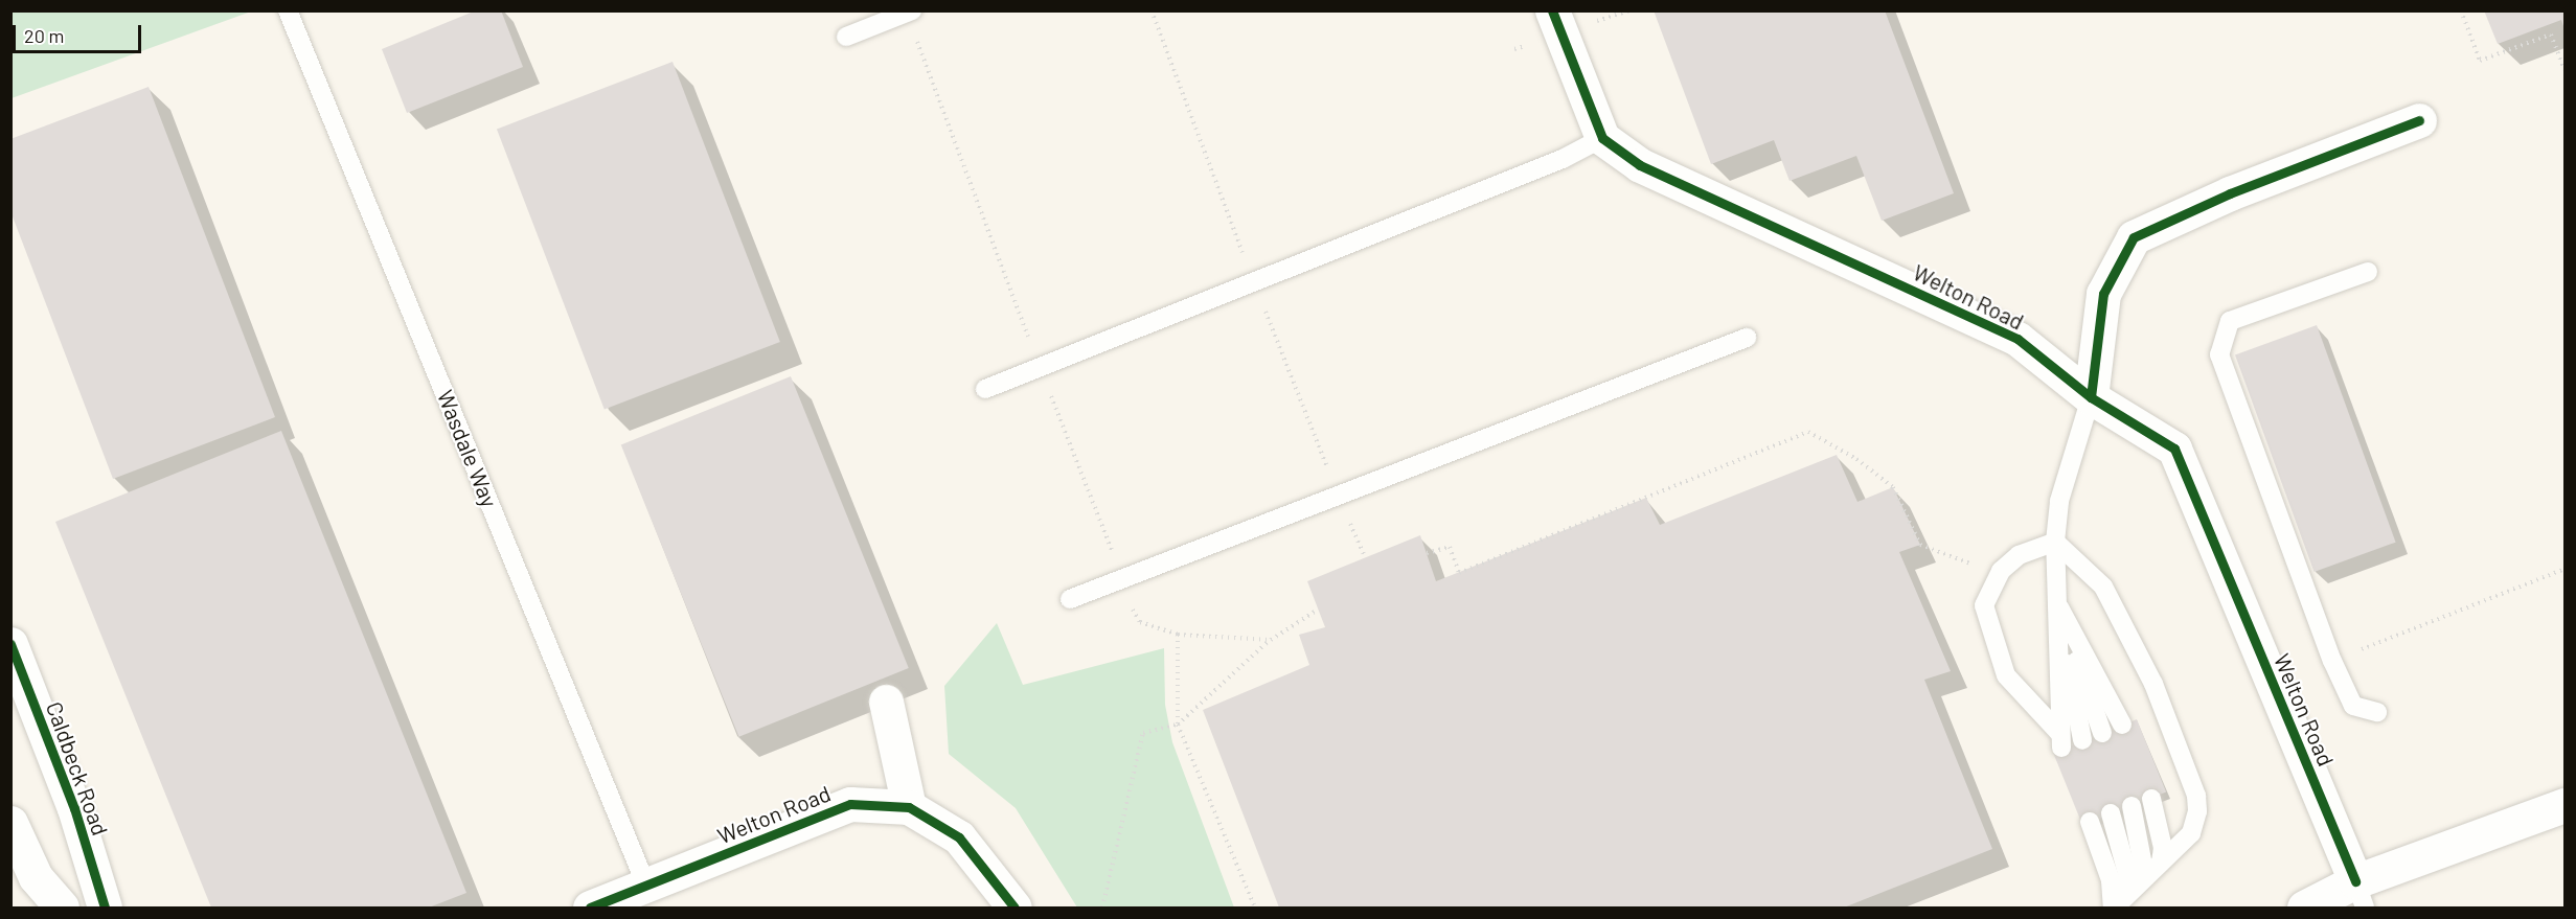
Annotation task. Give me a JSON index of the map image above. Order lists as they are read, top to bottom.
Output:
{
  "streets": {
    "street": ["Welton Road", "Caldbeck Road"],
    "lane": ["Wasdale Way"]
  },
  "crossings": [
    ["Welton Road", "Wasdale Way"]
  ],
  "scale_bar": "20 m"
}
